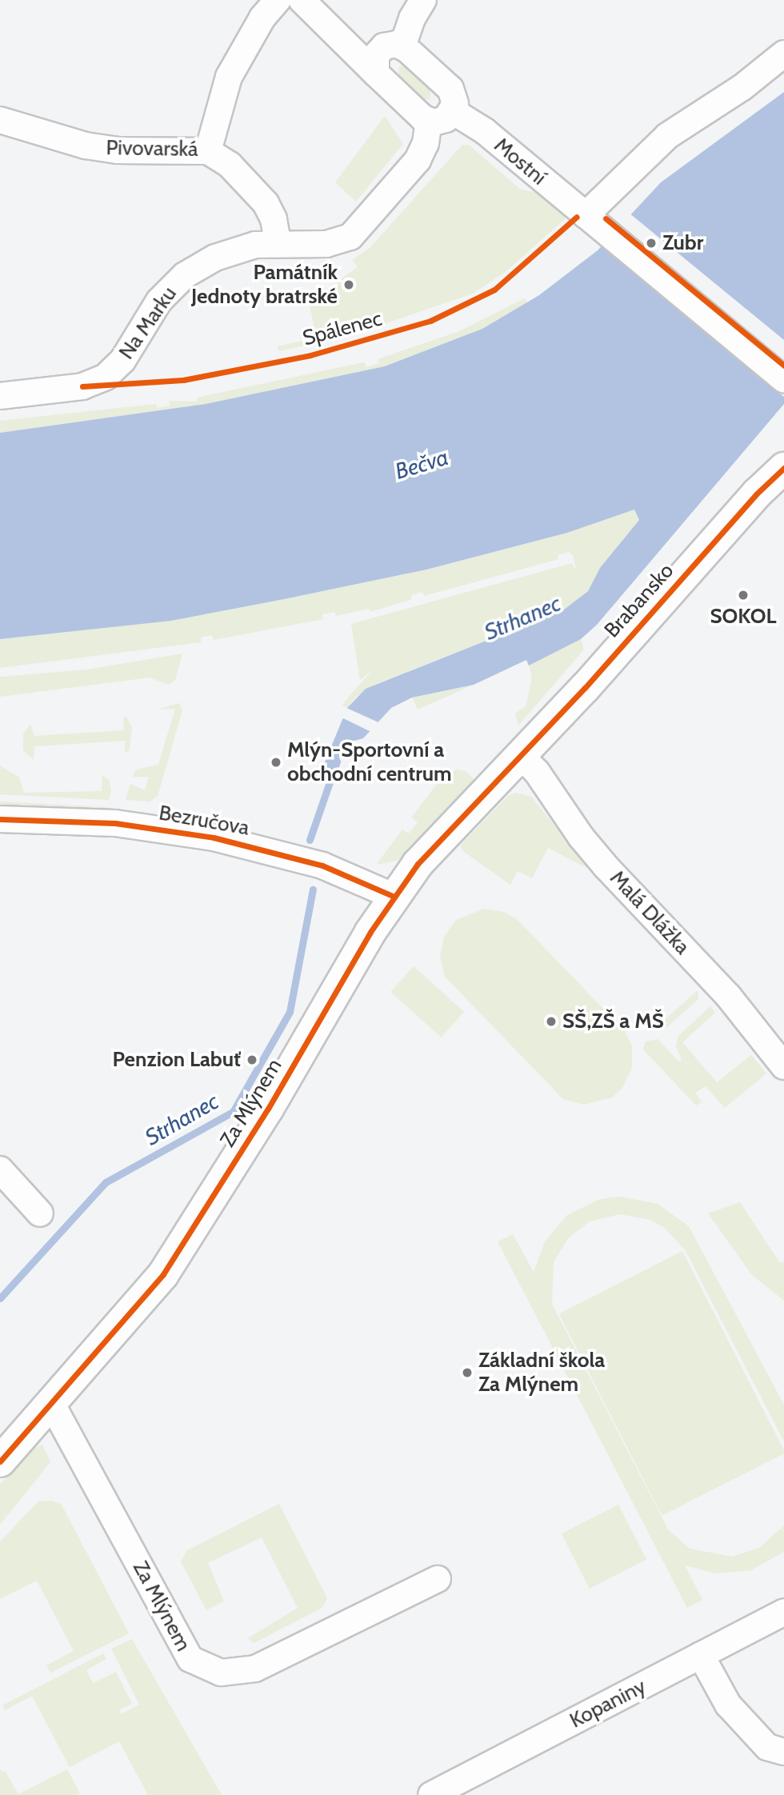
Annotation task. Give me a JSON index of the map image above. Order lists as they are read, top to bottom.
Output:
{
  "streets": {
    "street": [
      "Pivovarská",
      "Mostní",
      "Na Marku",
      "Brabansko",
      "Bezručova",
      "Malá Dlážka",
      "Za Mlýnem",
      "Kopaniny"
    ],
    "cycle path": ["Spálenec"]
  },
  "crossings": [
    ["Brabansko", "Malá Dlážka"],
    ["Brabansko", "Za Mlýnem"],
    ["Bezručova", "Za Mlýnem"],
    ["Malá Dlážka", "Za Mlýnem"]
  ],
  "water": ["Bečva", "Strhanec"],
  "places": [
    "Zubr",
    "Památník Jednoty bratrské",
    "SOKOL",
    "Mlýn-Sportovní a obchodní centrum",
    "SŠ,ZŠ a MŠ",
    "Penzion Labuť",
    "Základní škola Za Mlýnem"
  ]
}
